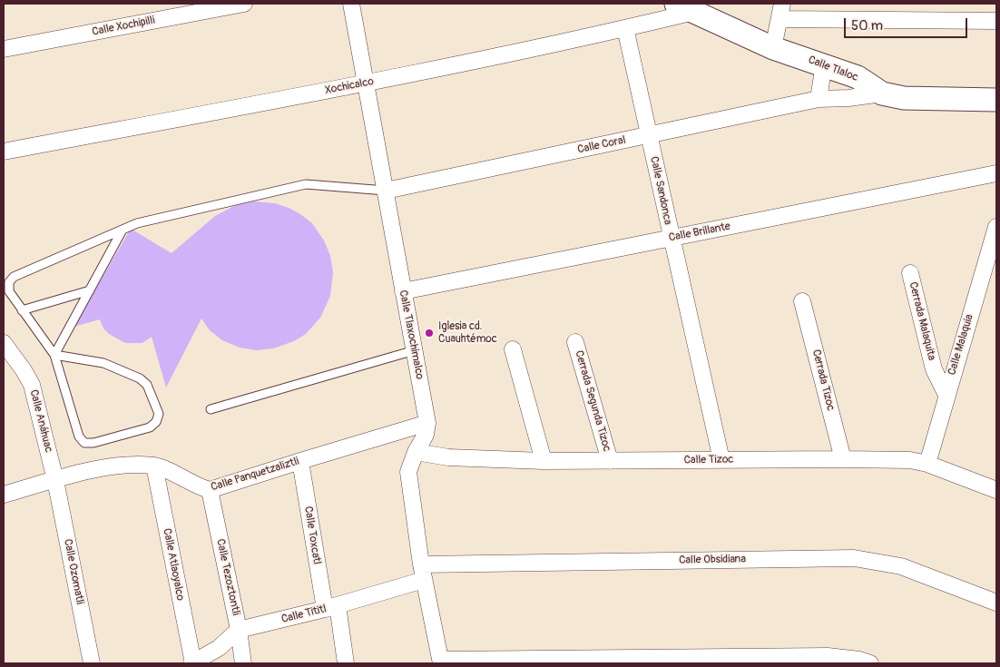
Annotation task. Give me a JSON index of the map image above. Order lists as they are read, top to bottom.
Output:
{
  "streets": {
    "street": [
      "Calle Xochipilli",
      "Calle Tlaloc",
      "Xochicalco",
      "Calle Coral",
      "Calle Sandonca",
      "Calle Brillante",
      "Cerrada Malaquita",
      "Calle Tlaxochimalco",
      "Calle Malaquia",
      "Cerrada Tizoc",
      "Cerrada Segunda Tizoc",
      "Calle Anáhuac",
      "Calle Tizoc",
      "Calle Panquetzaliztli",
      "Calle Toxcatl",
      "Calle Obsidiana",
      "Calle Atlaoyalco",
      "Calle Ozomatli",
      "Calle Tezoztontli",
      "Calle Tititl"
    ]
  },
  "crossings": [
    ["Calle Tlaloc", "Xochicalco"],
    ["Calle Tlaloc", "Calle Coral"],
    ["Xochicalco", "Calle Sandonca"],
    ["Xochicalco", "Calle Tlaxochimalco"],
    ["Calle Coral", "Calle Sandonca"],
    ["Calle Coral", "Calle Tlaxochimalco"],
    ["Calle Sandonca", "Calle Brillante"],
    ["Calle Sandonca", "Calle Tizoc"],
    ["Calle Brillante", "Calle Tlaxochimalco"],
    ["Cerrada Malaquita", "Calle Malaquia"],
    ["Calle Tlaxochimalco", "Calle Tizoc"],
    ["Calle Tlaxochimalco", "Calle Panquetzaliztli"],
    ["Calle Tlaxochimalco", "Calle Obsidiana"],
    ["Calle Tlaxochimalco", "Calle Tititl"],
    ["Calle Malaquia", "Calle Tizoc"],
    ["Cerrada Tizoc", "Calle Tizoc"],
    ["Cerrada Segunda Tizoc", "Calle Tizoc"],
    ["Calle Anáhuac", "Calle Panquetzaliztli"],
    ["Calle Anáhuac", "Calle Ozomatli"],
    ["Calle Panquetzaliztli", "Calle Toxcatl"],
    ["Calle Panquetzaliztli", "Calle Atlaoyalco"],
    ["Calle Panquetzaliztli", "Calle Ozomatli"],
    ["Calle Panquetzaliztli", "Calle Tezoztontli"],
    ["Calle Toxcatl", "Calle Tititl"],
    ["Calle Atlaoyalco", "Calle Tititl"],
    ["Calle Tezoztontli", "Calle Tititl"]
  ],
  "places": ["Iglesia cd. Cuauhtémoc"],
  "scale_bar": "50 m"
}
